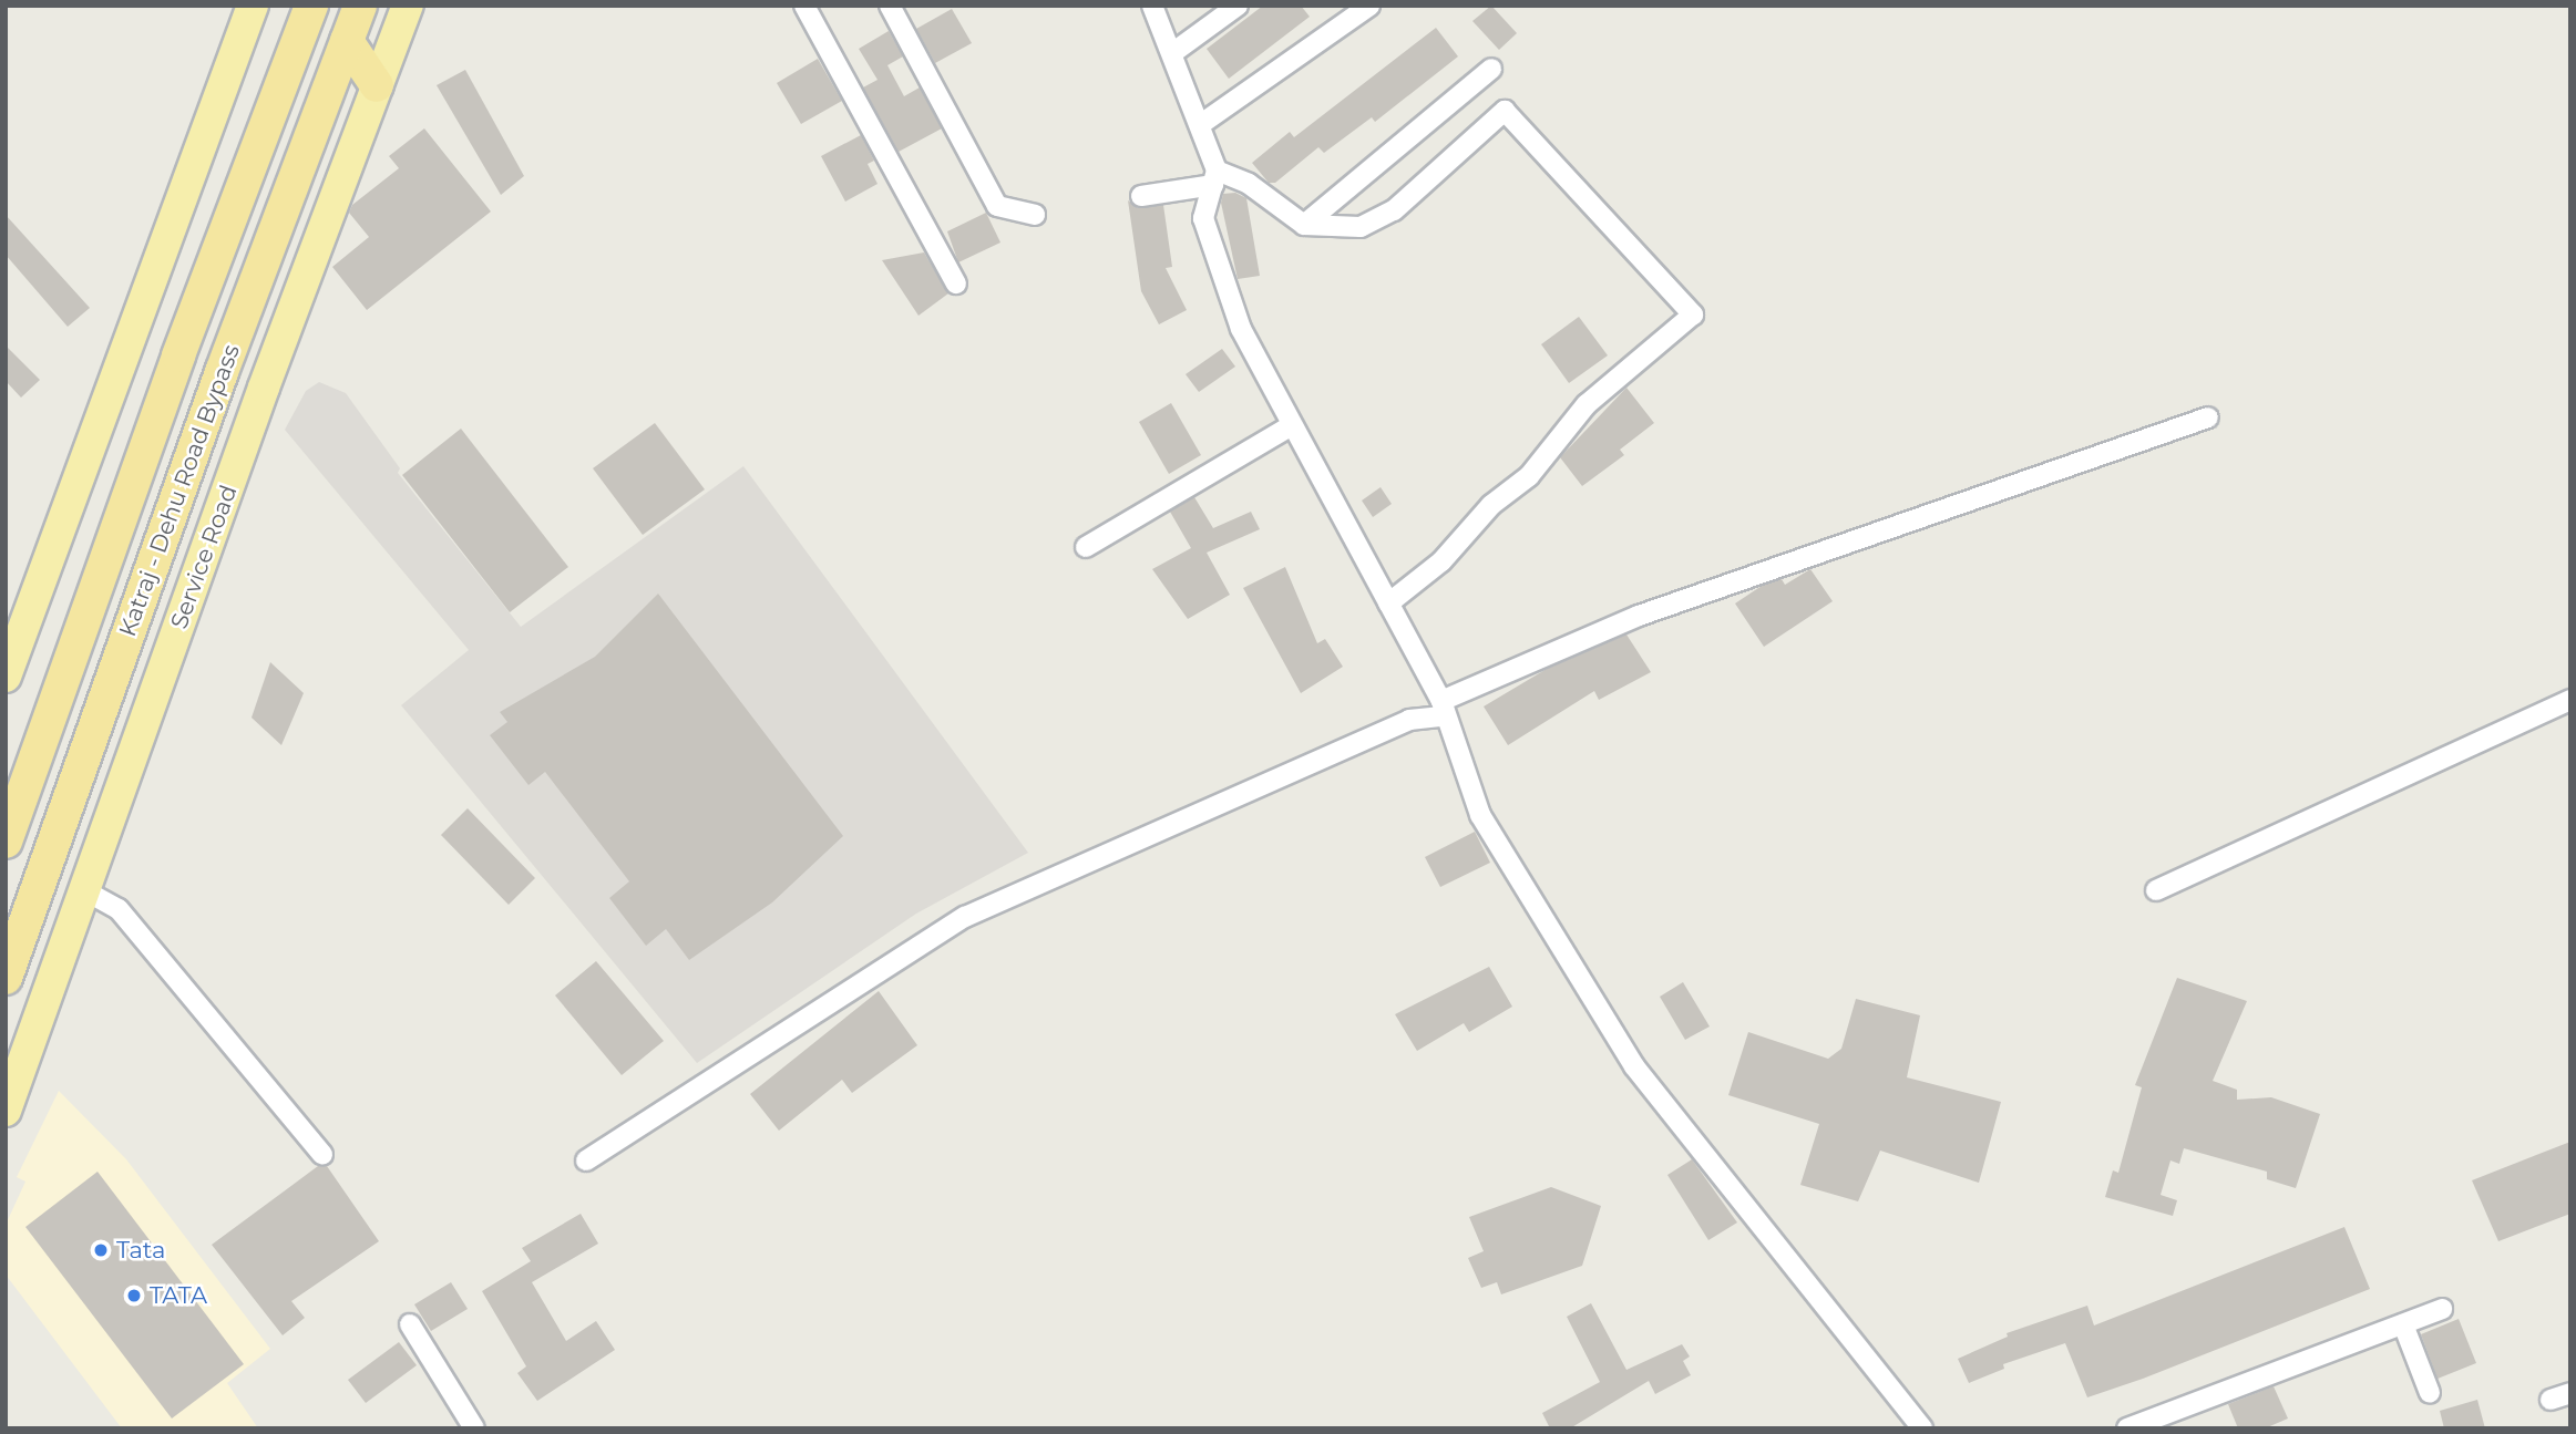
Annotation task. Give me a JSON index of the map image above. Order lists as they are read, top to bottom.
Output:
{
  "streets": {
    "highway": ["Katraj - Dehu Road Bypass"],
    "main road": ["Service Road"]
  },
  "places": ["Tata", "TATA"]
}
